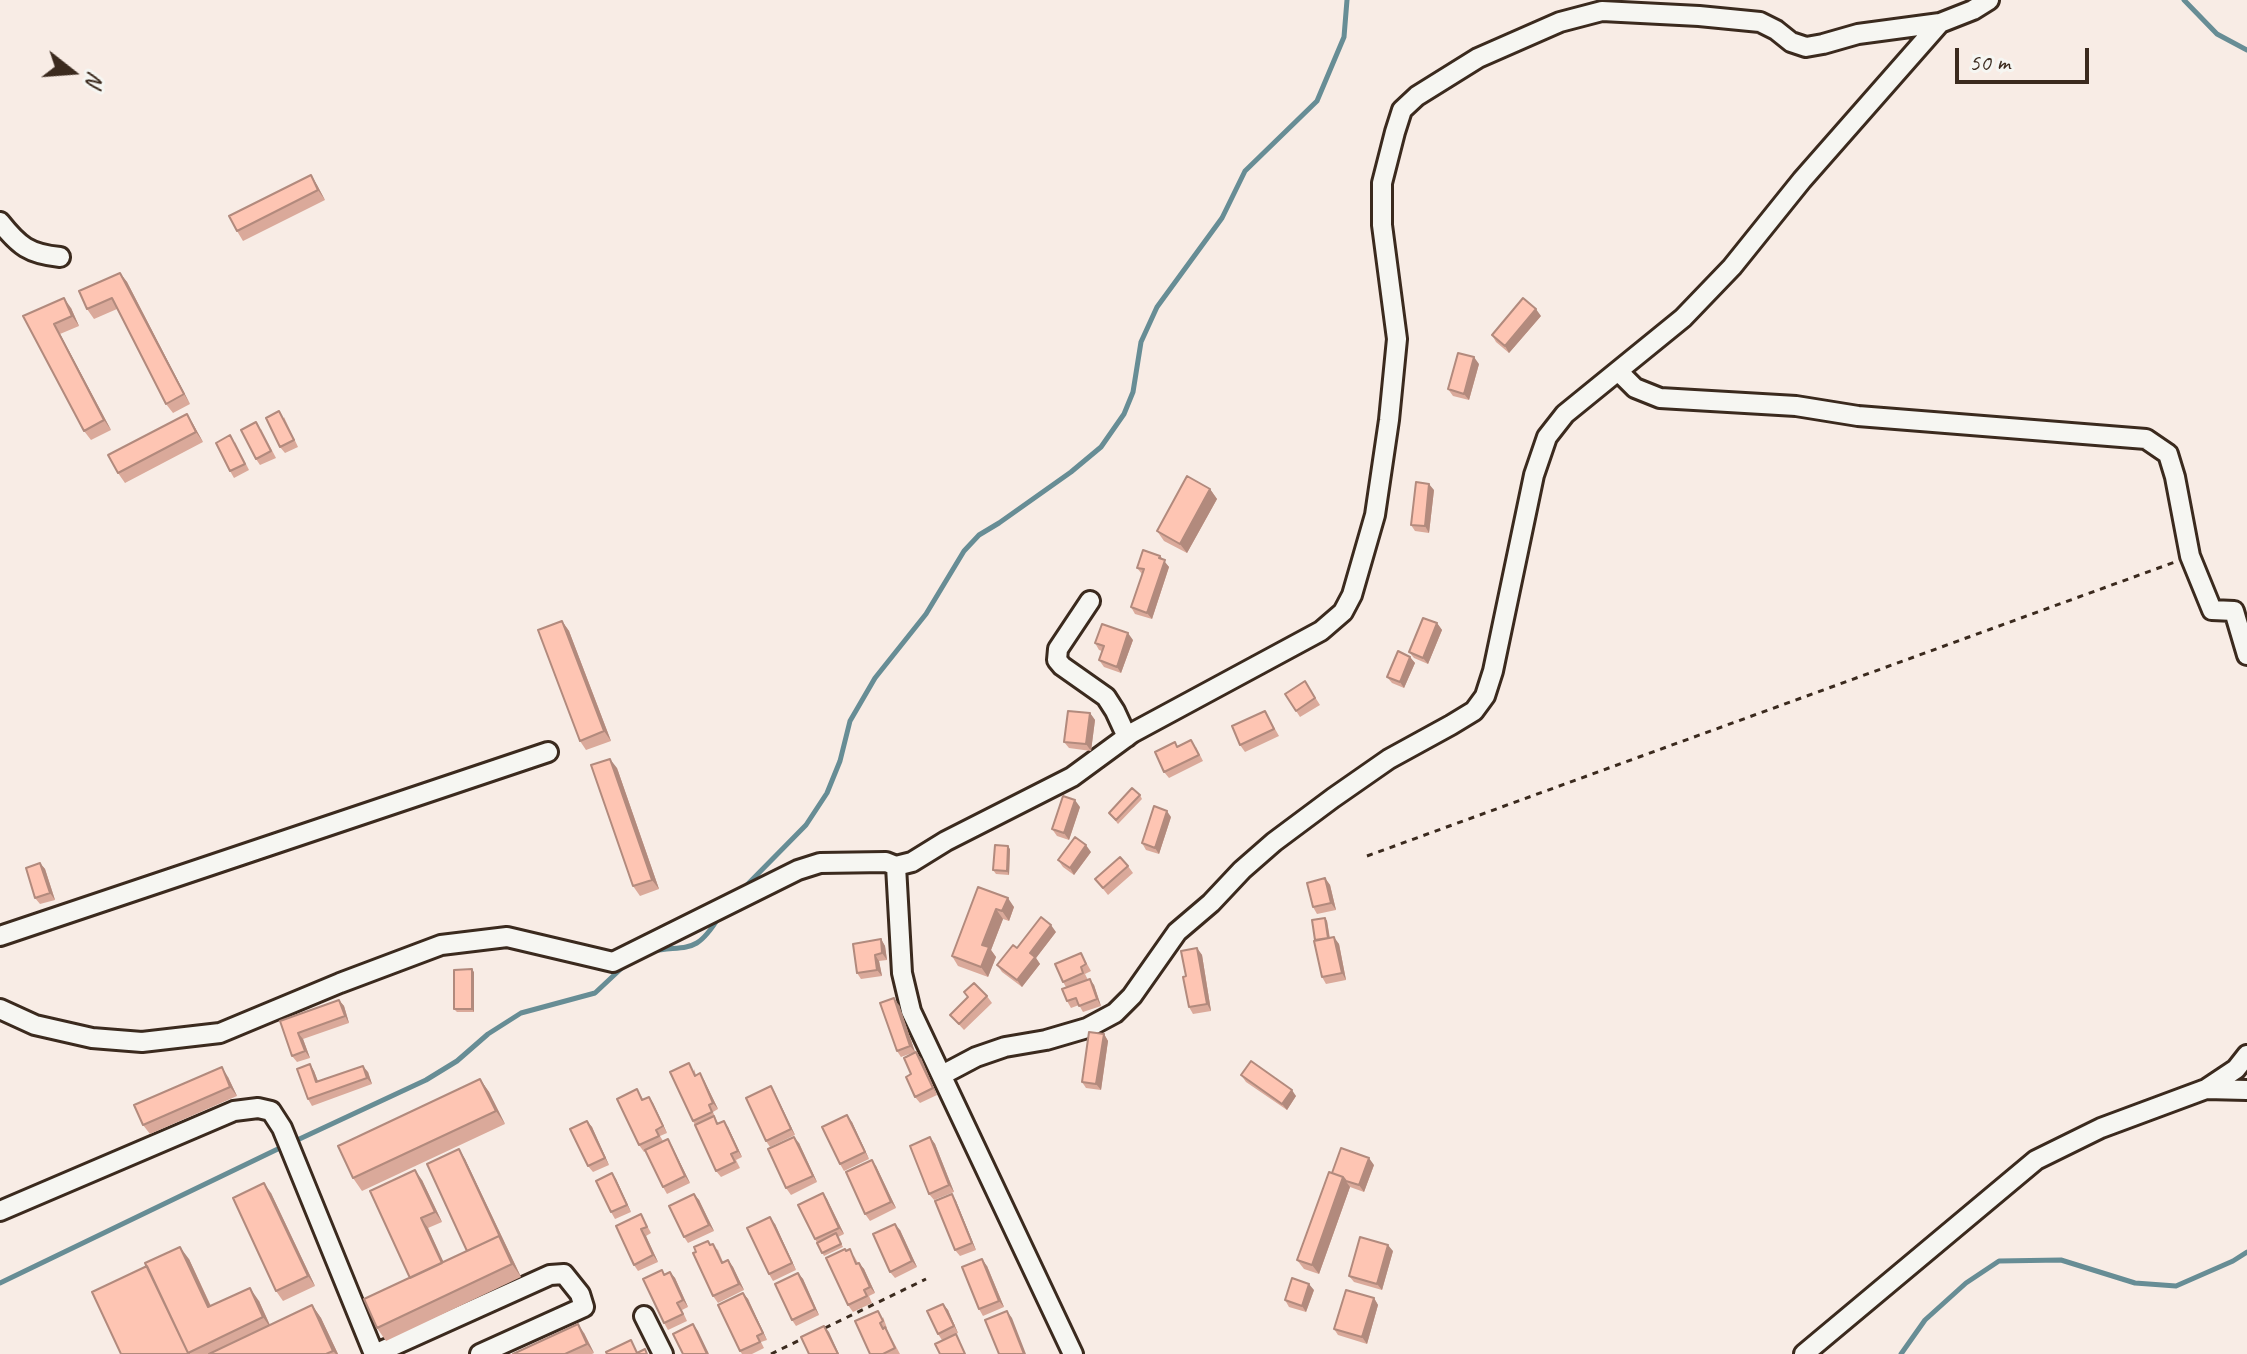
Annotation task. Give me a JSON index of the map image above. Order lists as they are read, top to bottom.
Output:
{
  "scale_bar": "50 m",
  "north": "right"
}
